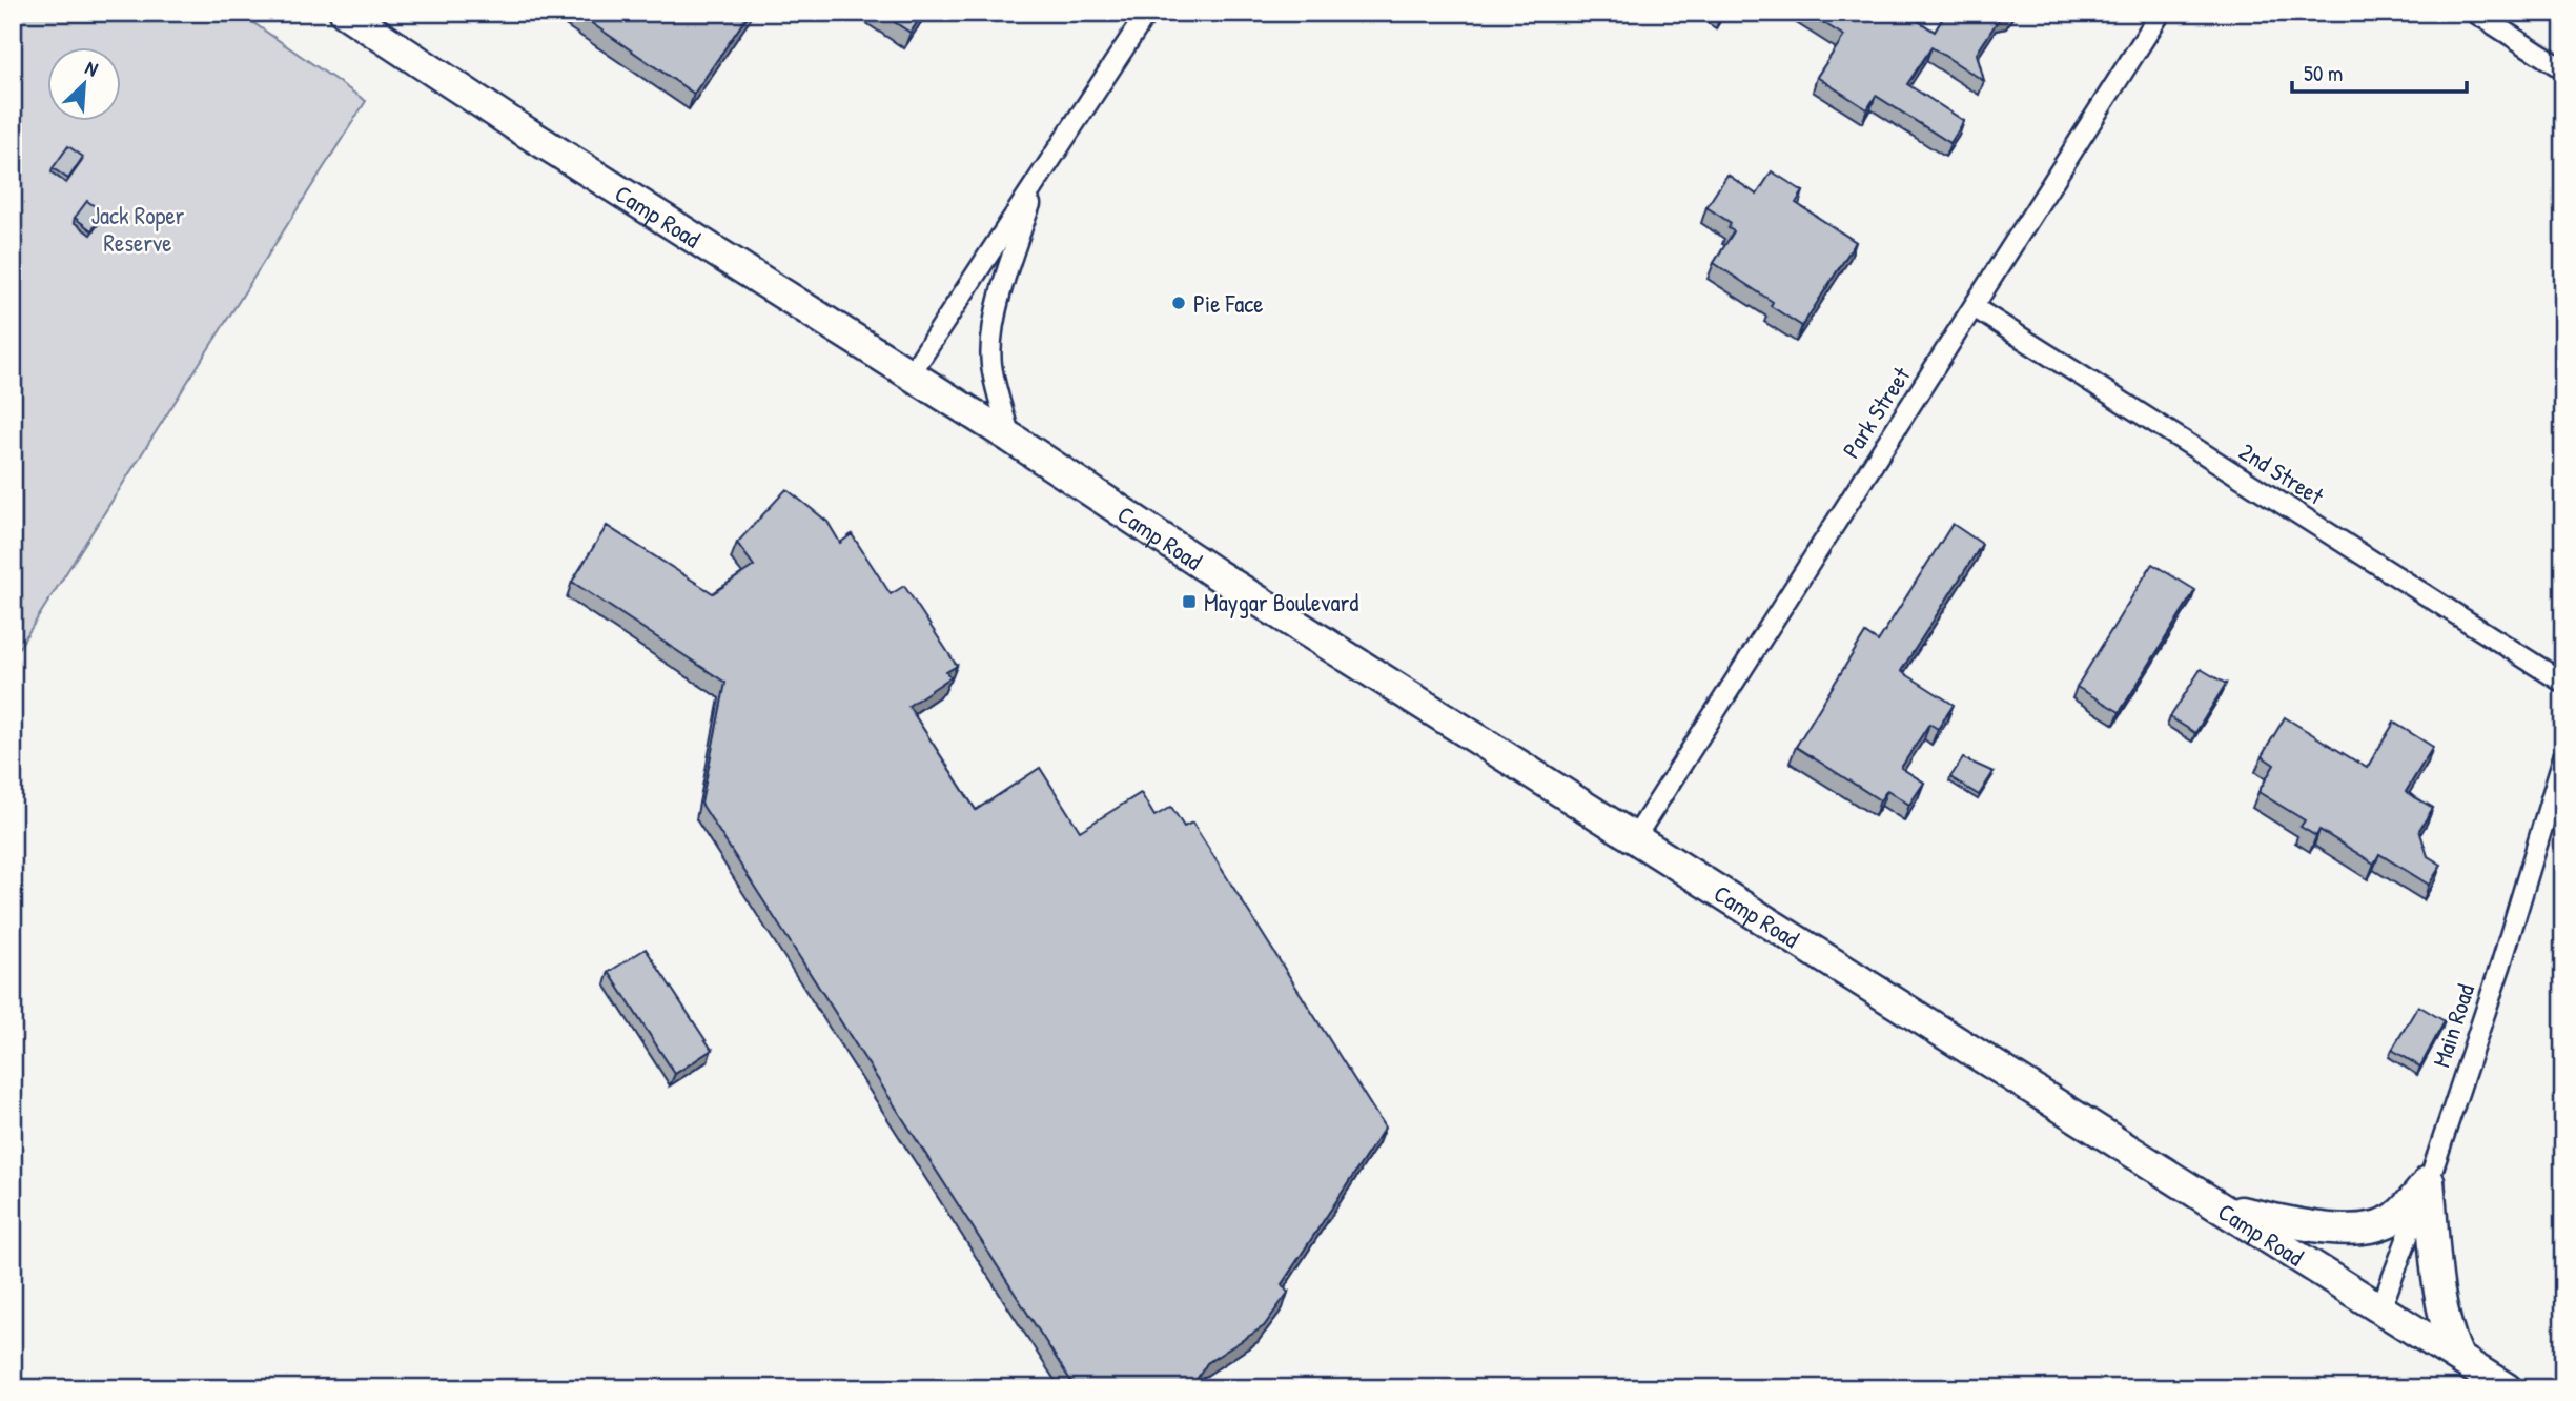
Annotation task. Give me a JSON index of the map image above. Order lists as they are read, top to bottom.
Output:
{
  "streets": {
    "main road": ["Camp Road"],
    "street": ["Park Street", "2nd Street", "Main Road"]
  },
  "crossings": [
    ["Camp Road", "Park Street"],
    ["Camp Road", "Main Road"],
    ["Park Street", "2nd Street"]
  ],
  "parks": ["Jack Roper Reserve"],
  "places": {
    "other": ["Pie Face"],
    "transit": ["Maygar Boulevard"]
  },
  "scale_bar": "50 m",
  "north": "top right"
}
